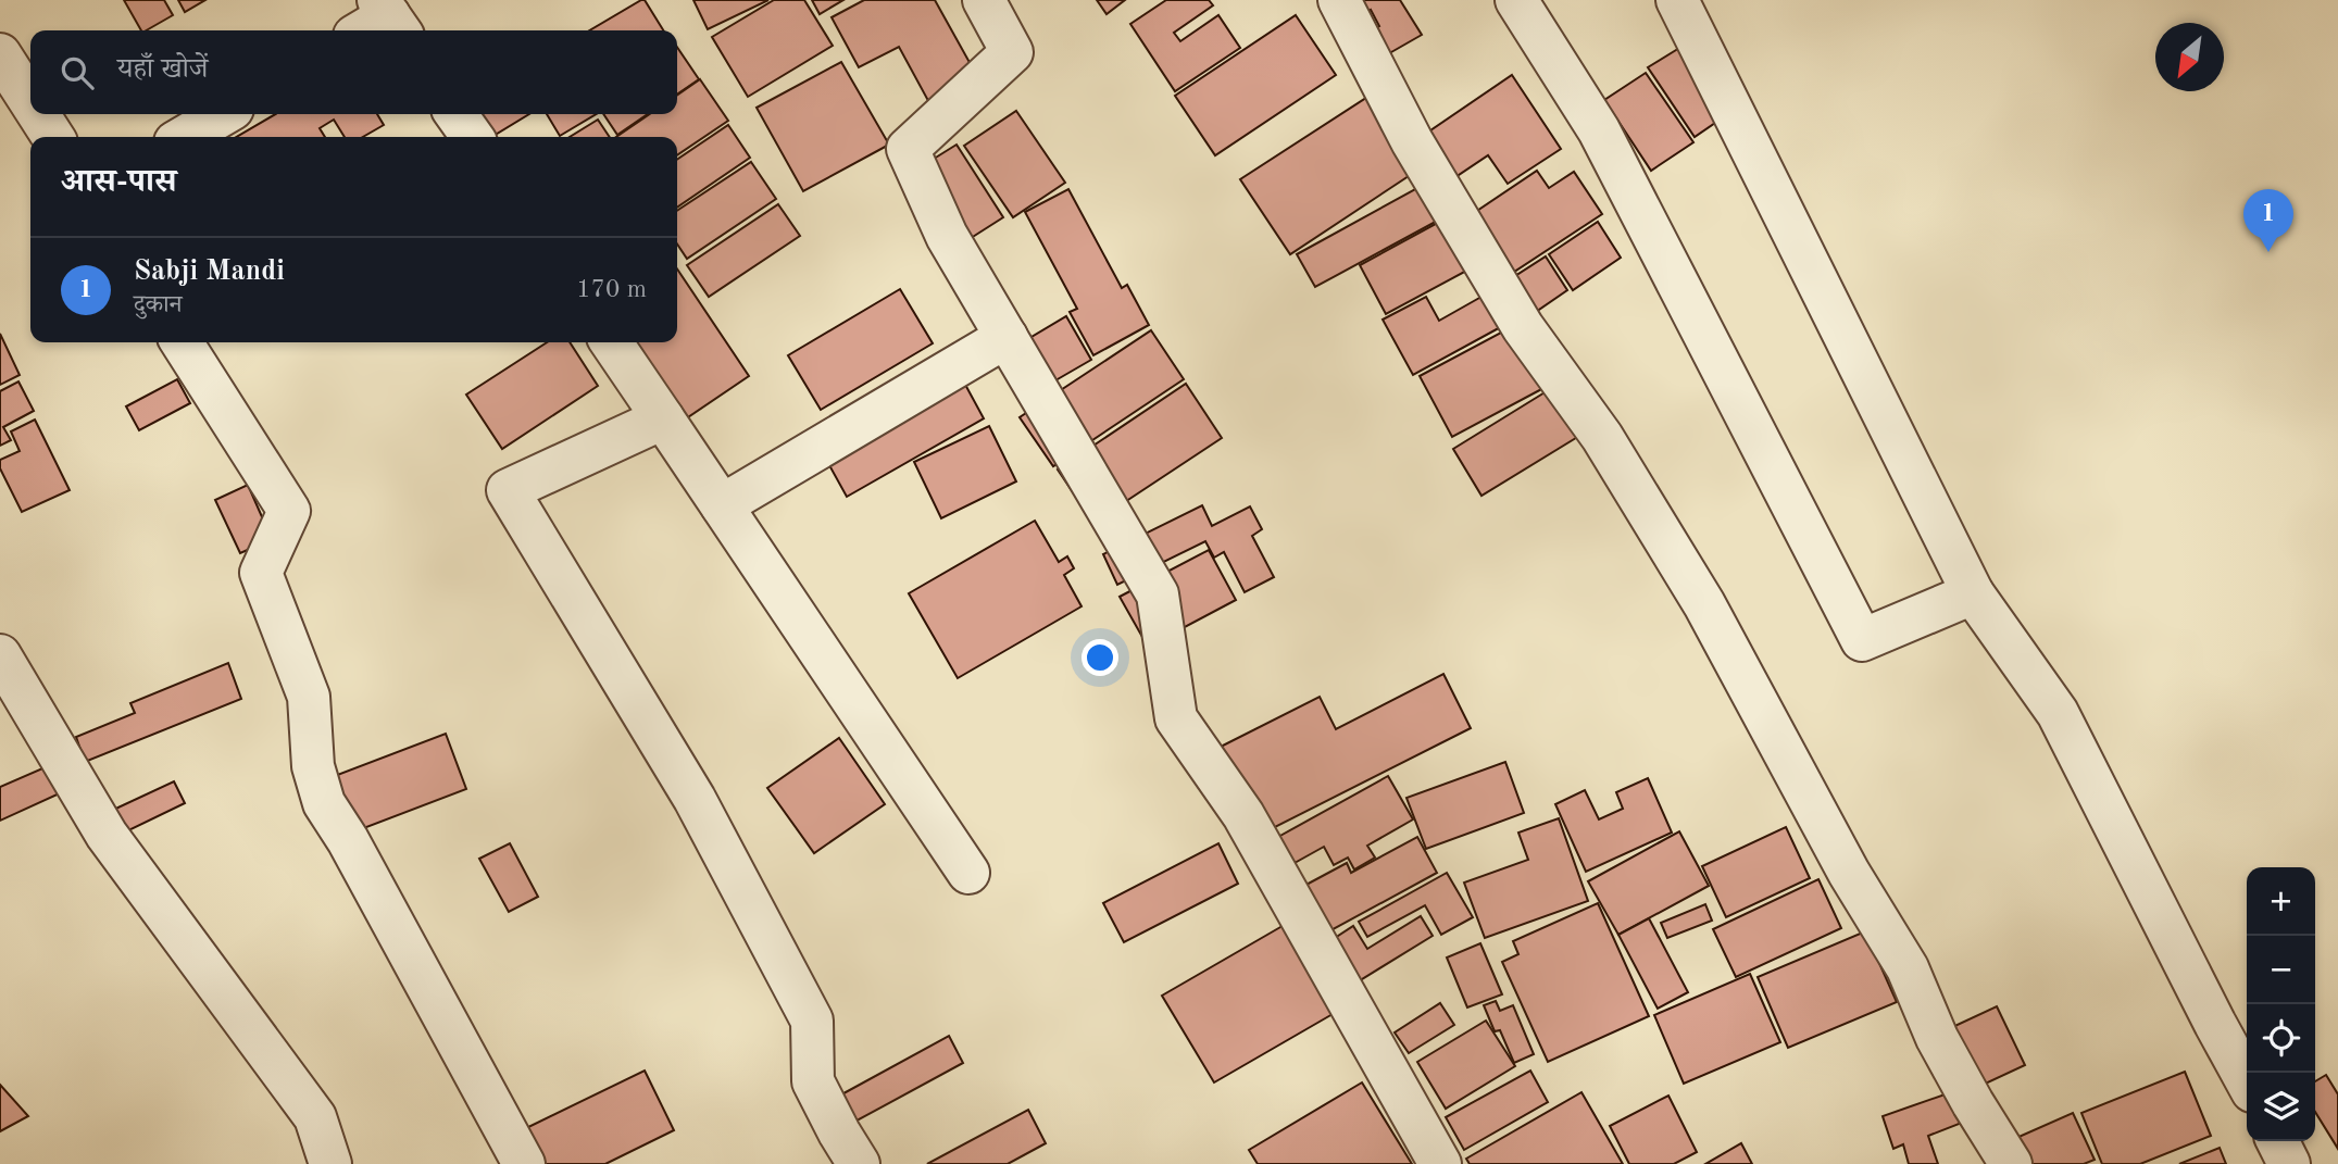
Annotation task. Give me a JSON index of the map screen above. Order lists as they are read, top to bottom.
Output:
{
  "north": "bottom left",
  "page": {
    "search": "यहाँ खोजें",
    "heading": "आस-पास",
    "pins": "1",
    "list": [
      {
        "mark": "1",
        "name": "Sabji Mandi",
        "note": "दुकान",
        "value": "170 m"
      }
    ],
    "map_buttons": ["+", "−"]
  }
}
